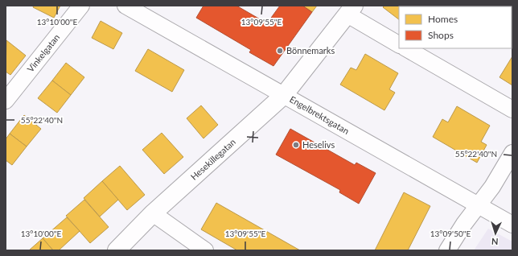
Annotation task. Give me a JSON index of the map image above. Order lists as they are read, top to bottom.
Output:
{
  "streets": {
    "street": ["Vinkelgatan", "Engelbrektsgatan", "Hesekillegatan"]
  },
  "crossings": [
    ["Engelbrektsgatan", "Hesekillegatan"]
  ],
  "places": ["Bönnemarks", "Heselivs"],
  "legend": ["Homes", "Shops"],
  "north": "bottom",
  "coordinates": [
    "13°10'00\"E",
    "13°09'55\"E",
    "55°22'40\"N",
    "13°09'50\"E"
  ]
}
